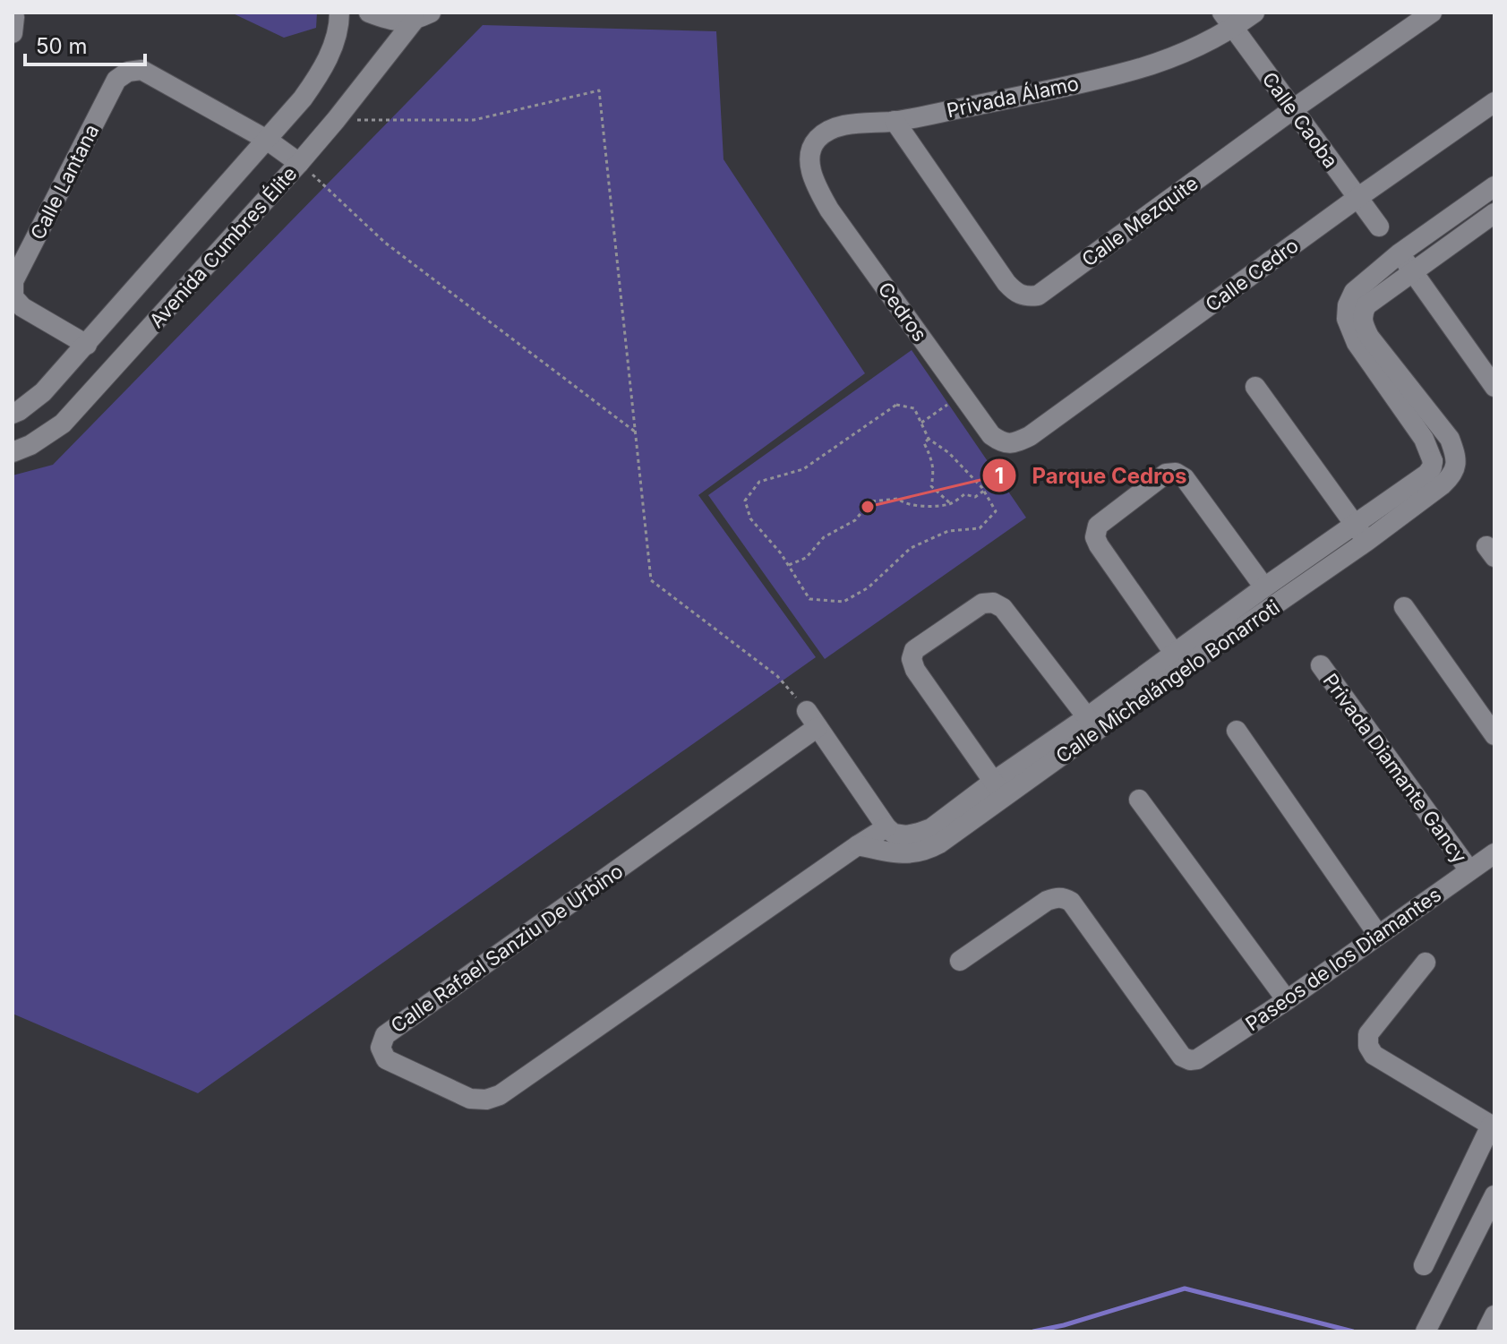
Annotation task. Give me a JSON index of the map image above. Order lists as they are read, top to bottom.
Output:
{
  "streets": {
    "street": [
      "Privada Álamo",
      "Calle Caoba",
      "Calle Lantana",
      "Calle Mezquite",
      "Avenida Cumbres Élite",
      "Calle Cedro",
      "Cedros",
      "Calle Michelángelo Bonarroti",
      "Privada Diamante Gancy",
      "Calle Rafael Sanziu De Urbino",
      "Paseos de los Diamantes"
    ]
  },
  "crossings": [
    ["Privada Álamo", "Calle Caoba"],
    ["Privada Álamo", "Calle Mezquite"],
    ["Privada Álamo", "Cedros"],
    ["Calle Caoba", "Calle Mezquite"],
    ["Calle Caoba", "Calle Cedro"],
    ["Calle Lantana", "Avenida Cumbres Élite"],
    ["Calle Cedro", "Cedros"],
    ["Calle Michelángelo Bonarroti", "Calle Rafael Sanziu De Urbino"],
    ["Privada Diamante Gancy", "Paseos de los Diamantes"]
  ],
  "places": ["Parque Cedros"],
  "scale_bar": "50 m"
}
